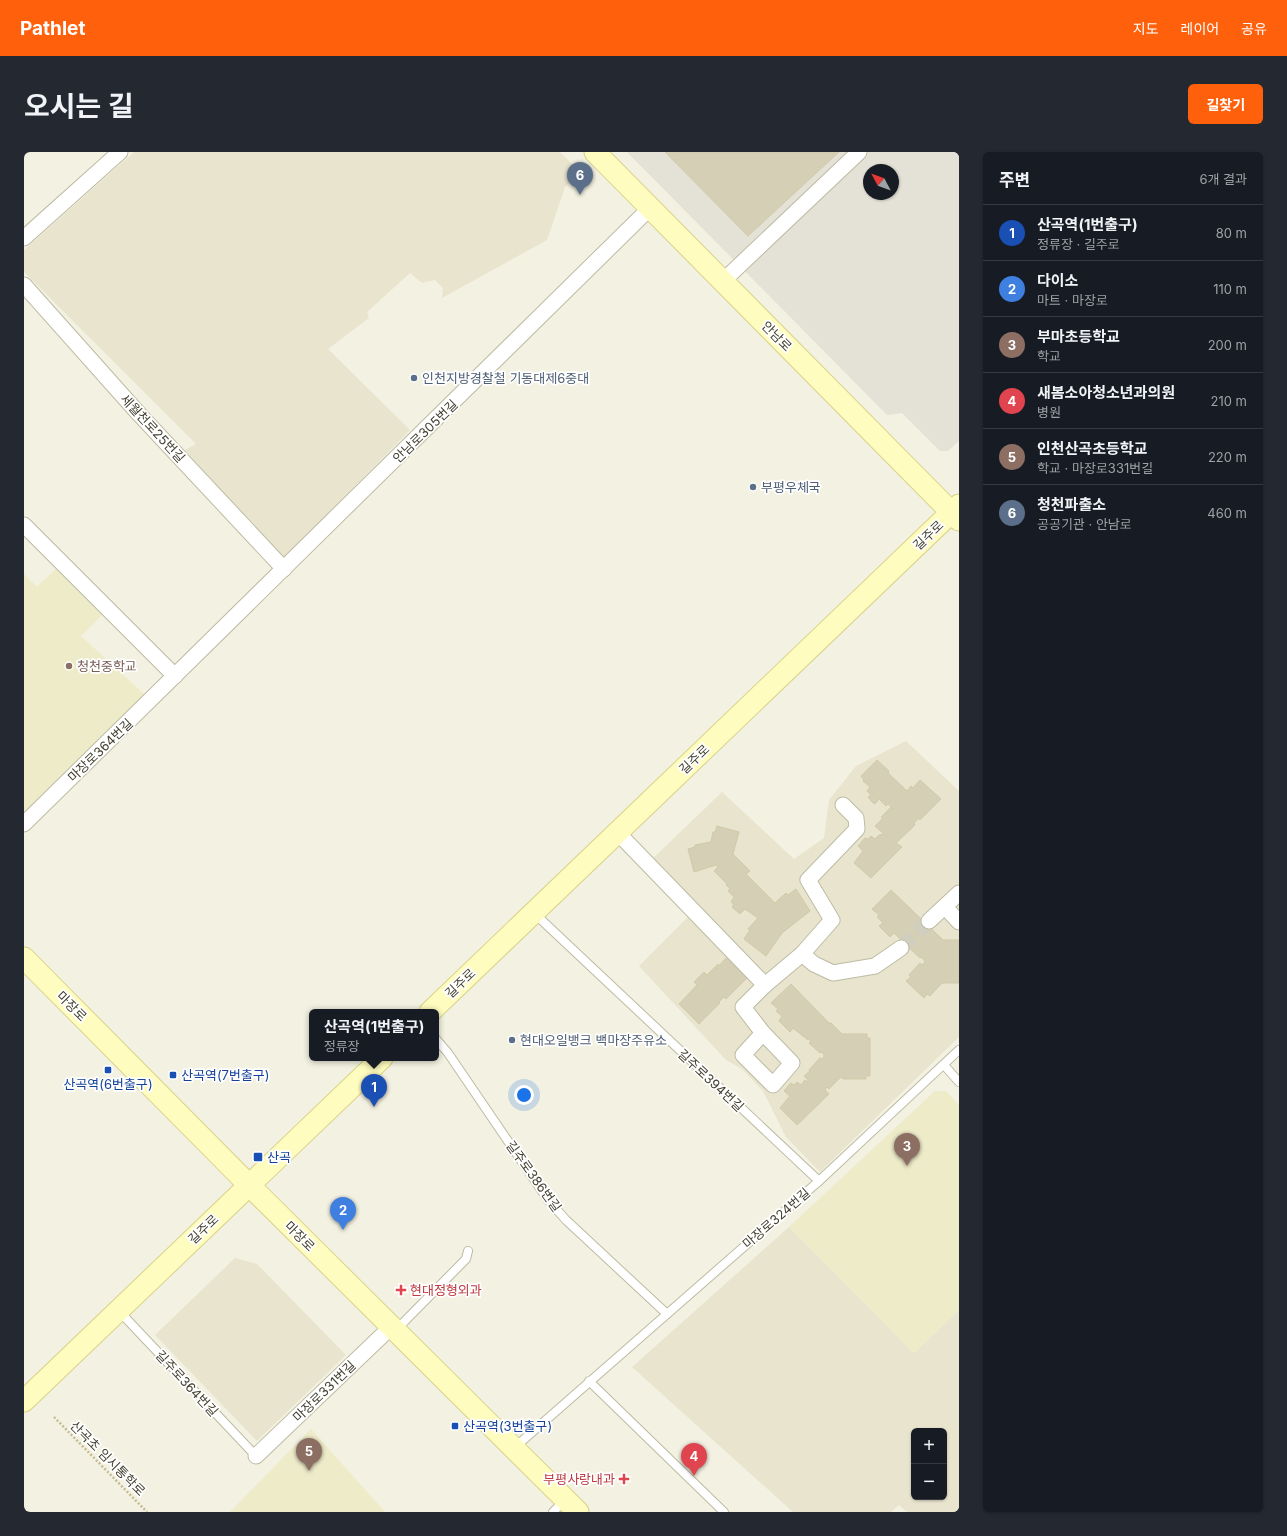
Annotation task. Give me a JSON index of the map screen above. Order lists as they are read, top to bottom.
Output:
{
  "streets": {
    "main road": ["안남로", "길주로", "마장로"],
    "street": [
      "세월천로25번길",
      "안남로305번길",
      "마장로364번길",
      "마장로331번길"
    ],
    "lane": [
      "길주로394번길",
      "길주로386번길",
      "마장로324번길",
      "길주로364번길"
    ],
    "path": ["산곡초 임시통학로"]
  },
  "crossings": [
    ["안남로", "안남로305번길"],
    ["안남로", "길주로"],
    ["세월천로25번길", "안남로305번길"],
    ["세월천로25번길", "마장로364번길"],
    ["안남로305번길", "마장로364번길"],
    ["길주로", "마장로"],
    ["길주로", "길주로394번길"],
    ["길주로", "길주로364번길"],
    ["마장로", "마장로324번길"],
    ["마장로", "마장로331번길"],
    ["길주로394번길", "마장로324번길"],
    ["길주로386번길", "마장로324번길"],
    ["길주로364번길", "마장로331번길"]
  ],
  "places": {
    "other": [
      "인천지방경찰철 기동대제6중대",
      "부평우체국",
      "청천중학교",
      "현대오일뱅크 백마장주유소"
    ],
    "transit": [
      "산곡역(6번출구)",
      "산곡역(7번출구)",
      "산곡",
      "산곡역(3번출구)"
    ],
    "health": ["현대정형외과", "부평사랑내과"]
  },
  "north": "top left",
  "page": {
    "header": "Pathlet",
    "nav": ["지도", "레이어", "공유"],
    "title": "오시는 길",
    "buttons": "길찾기",
    "heading": ["주변", "6개 결과"],
    "pins": [
      "6",
      "1",
      "3",
      "2",
      "5",
      "4"
    ],
    "list": [
      {
        "mark": "1",
        "name": "산곡역(1번출구)",
        "note": "정류장 · 길주로",
        "value": "80 m"
      },
      {
        "mark": "2",
        "name": "다이소",
        "note": "마트 · 마장로",
        "value": "110 m"
      },
      {
        "mark": "3",
        "name": "부마초등학교",
        "note": "학교",
        "value": "200 m"
      },
      {
        "mark": "4",
        "name": "새봄소아청소년과의원",
        "note": "병원",
        "value": "210 m"
      },
      {
        "mark": "5",
        "name": "인천산곡초등학교",
        "note": "학교 · 마장로331번길",
        "value": "220 m"
      },
      {
        "mark": "6",
        "name": "청천파출소",
        "note": "공공기관 · 안남로",
        "value": "460 m"
      }
    ],
    "popup": ["산곡역(1번출구)", "정류장"],
    "map_buttons": ["+", "−"]
  }
}
